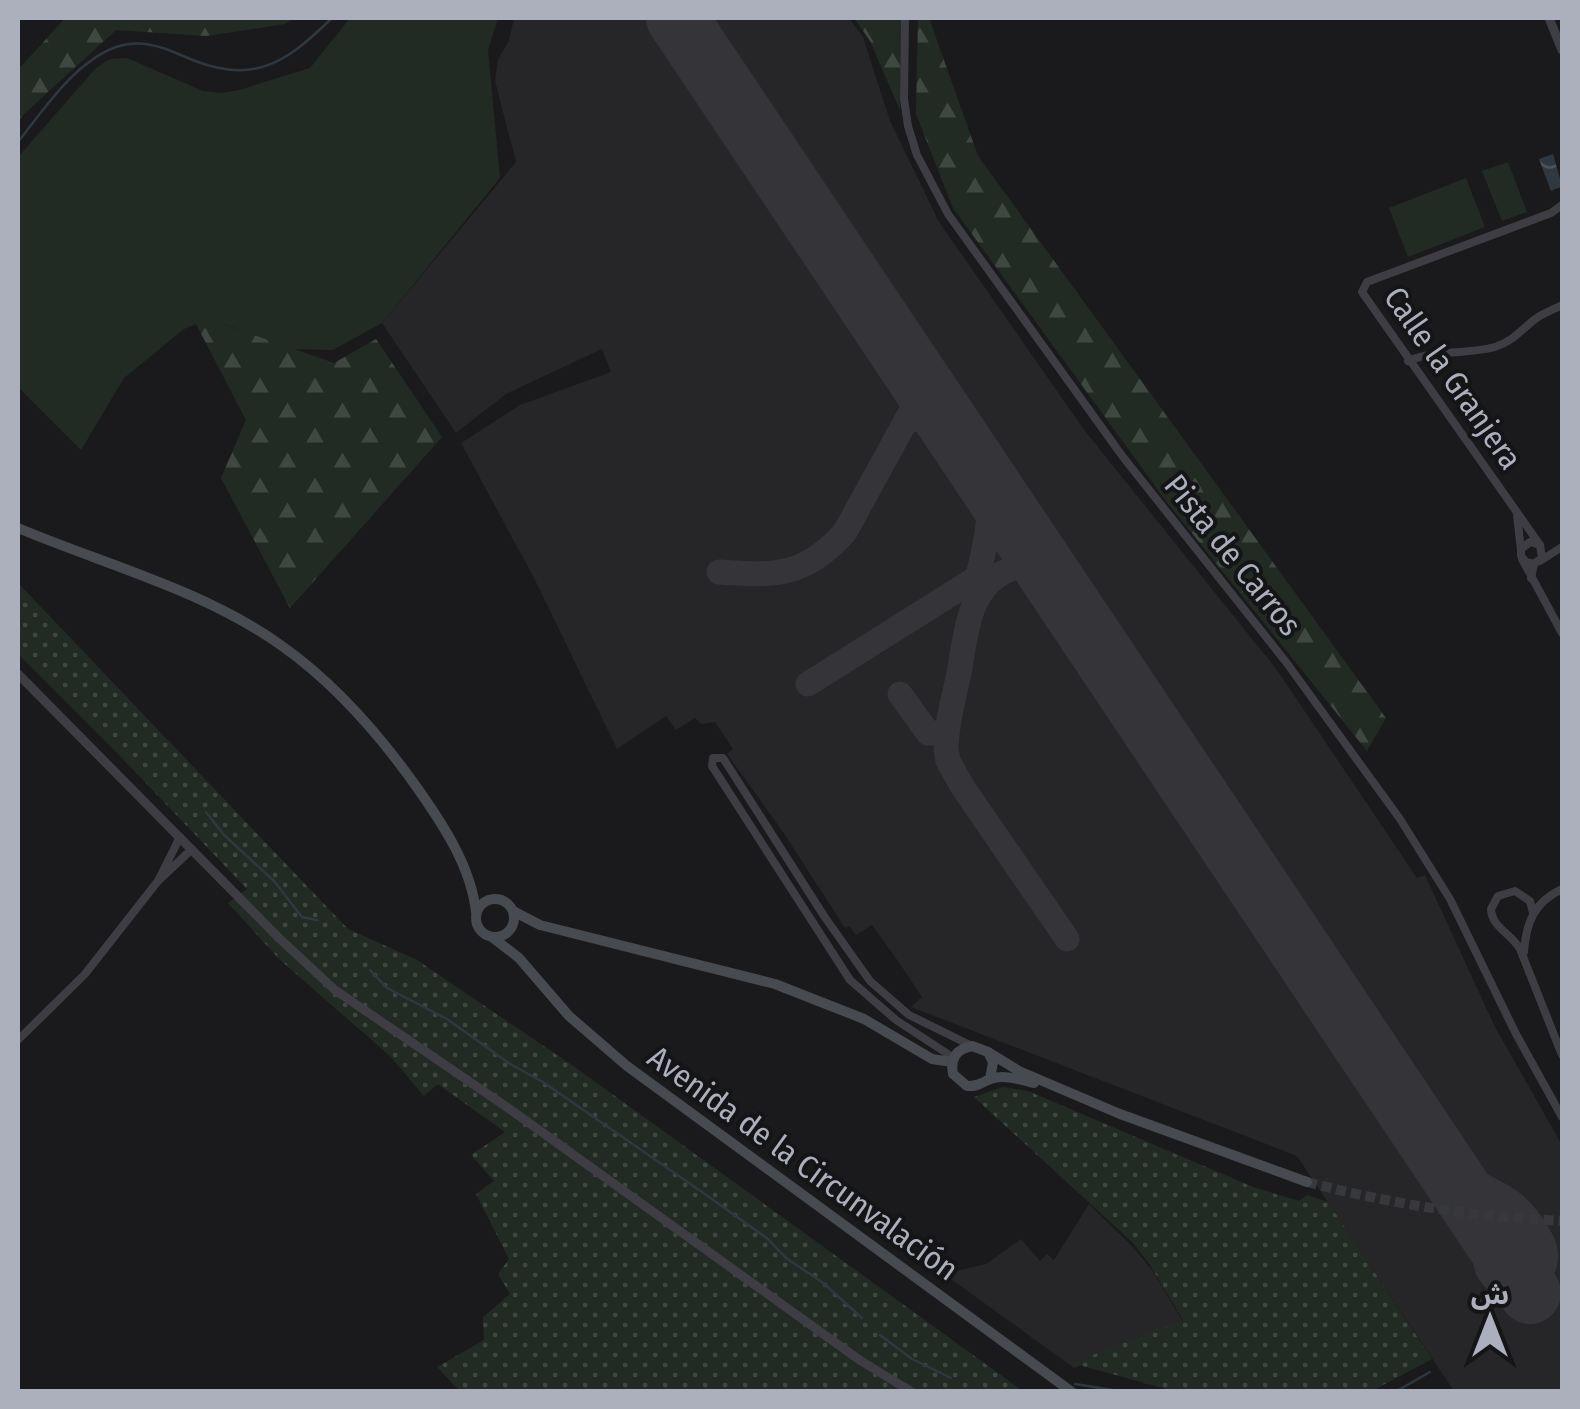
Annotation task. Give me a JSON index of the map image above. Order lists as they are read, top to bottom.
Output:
{
  "streets": {
    "main road": ["Avenida de la Circunvalación"],
    "street": ["Calle la Granjera", "Pista de Carros"]
  },
  "north": "top"
}
